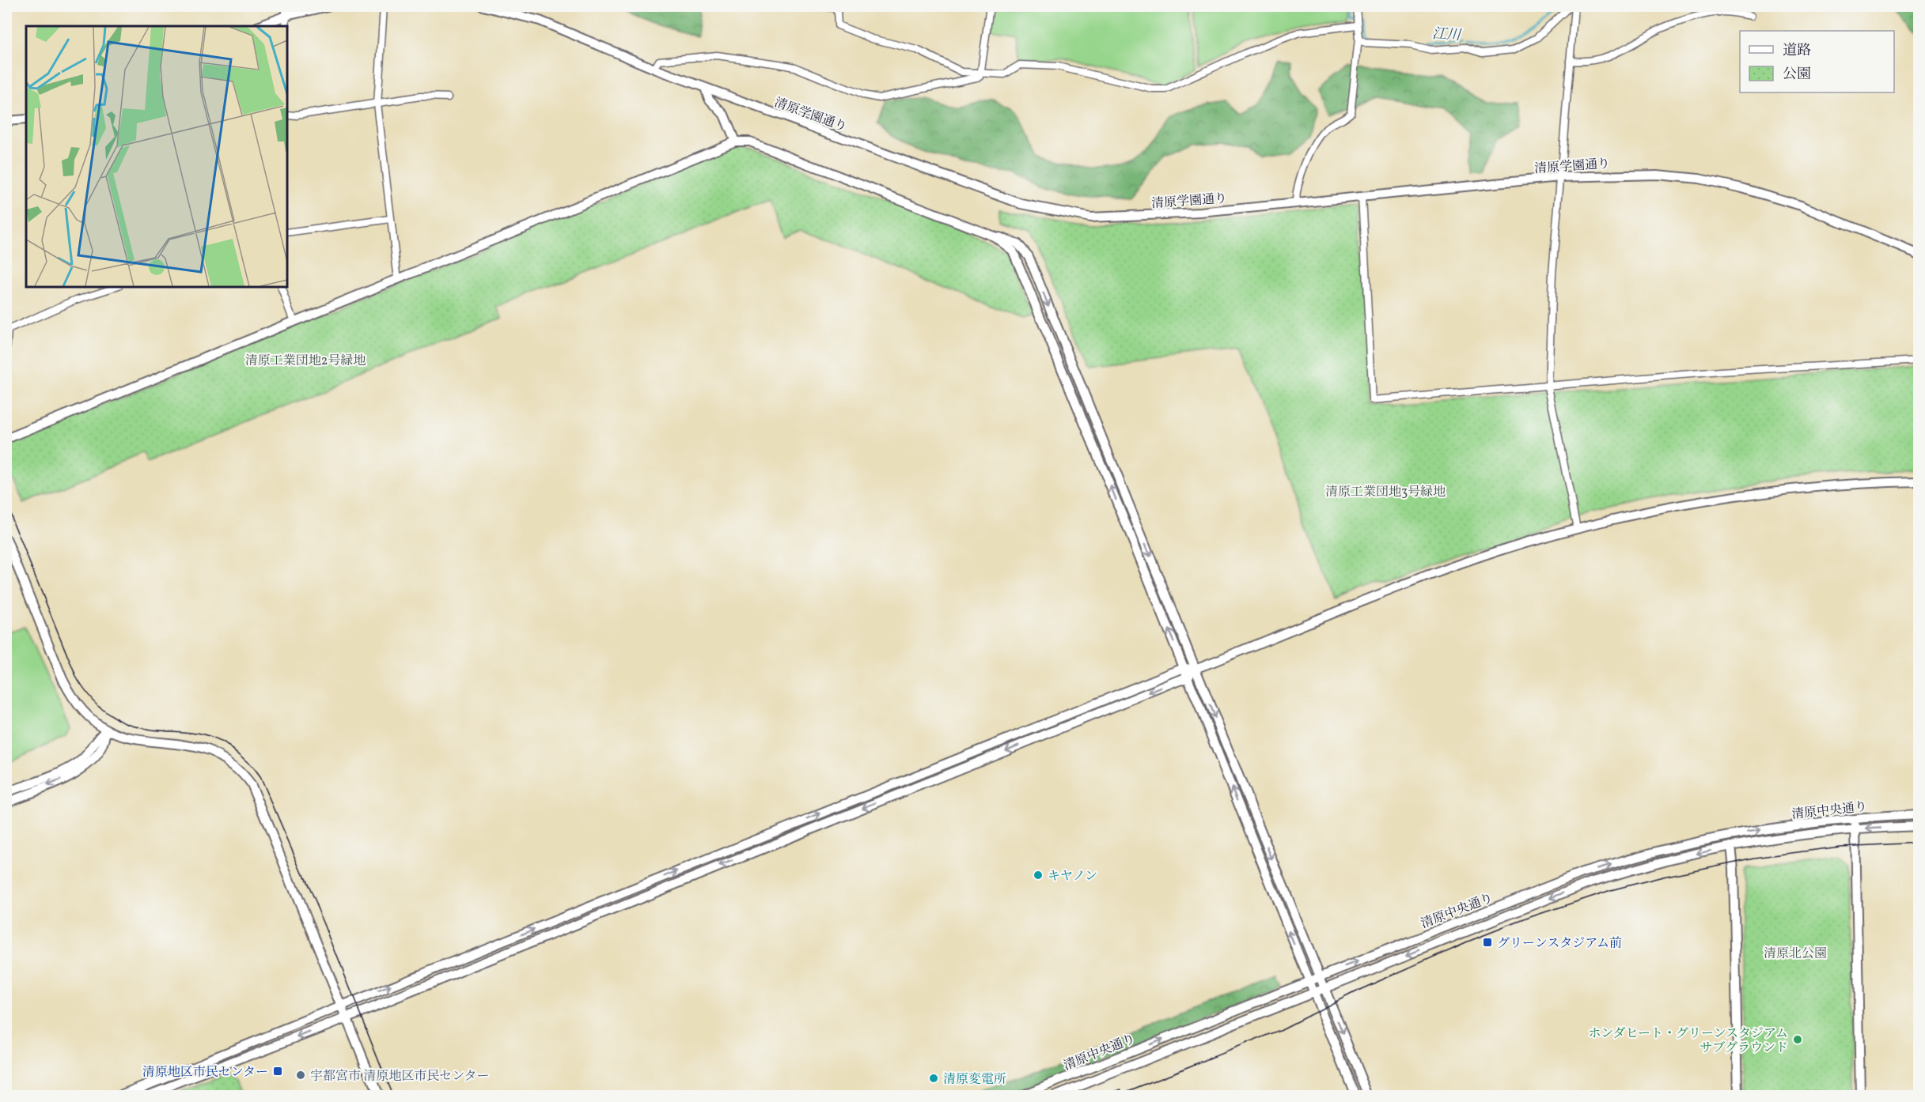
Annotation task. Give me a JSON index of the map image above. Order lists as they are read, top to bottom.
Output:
{
  "streets": {
    "street": ["清原学園通り", "清原中央通り"]
  },
  "water": ["江川"],
  "parks": ["清原工業団地2号緑地", "清原工業団地3号緑地", "清原北公園"],
  "places": {
    "other": [
      "キヤノン",
      "ホンダヒート・グリーンスタジアム サブグラウンド",
      "宇都宮市 清原地区市民センター",
      "清原変電所"
    ],
    "transit": ["グリーンスタジアム前", "清原地区市民センター"]
  },
  "legend": ["道路", "公園"]
}
